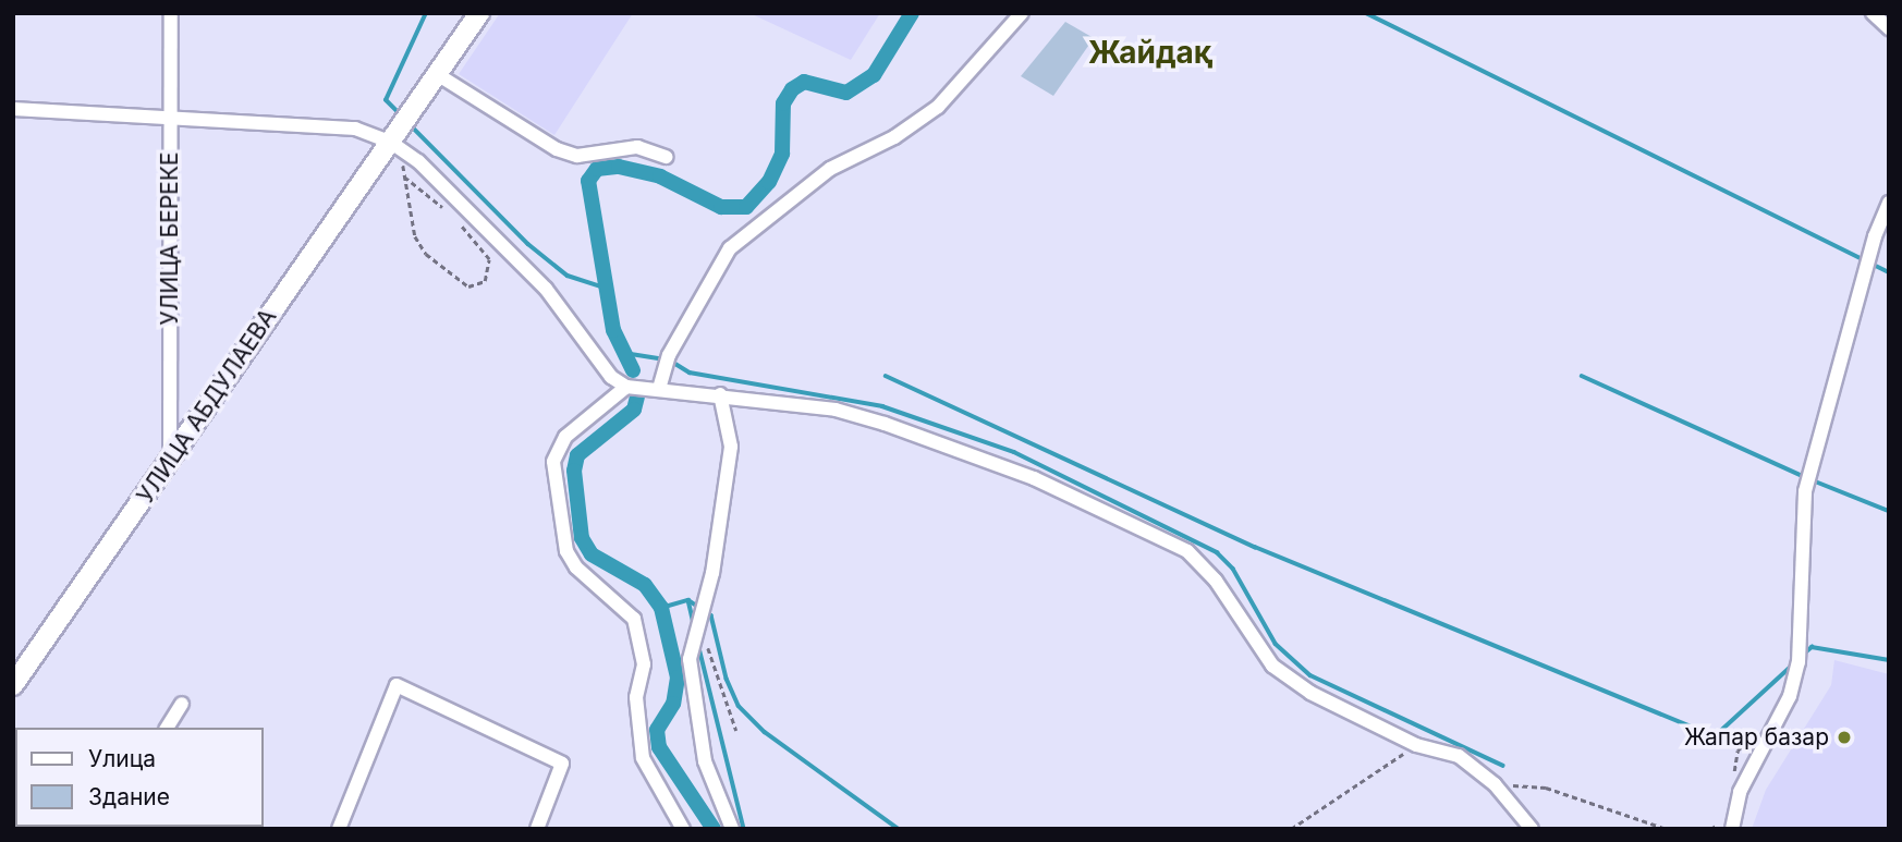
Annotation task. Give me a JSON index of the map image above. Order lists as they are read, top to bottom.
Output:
{
  "streets": {
    "main road": ["УЛИЦА АБДУЛАЕВА"],
    "street": ["УЛИЦА БЕРЕКЕ"]
  },
  "crossings": [
    ["УЛИЦА БЕРЕКЕ", "УЛИЦА АБДУЛАЕВА"]
  ],
  "districts": ["Жайдақ"],
  "places": ["Жапар базар"],
  "legend": ["Улица", "Здание"]
}
